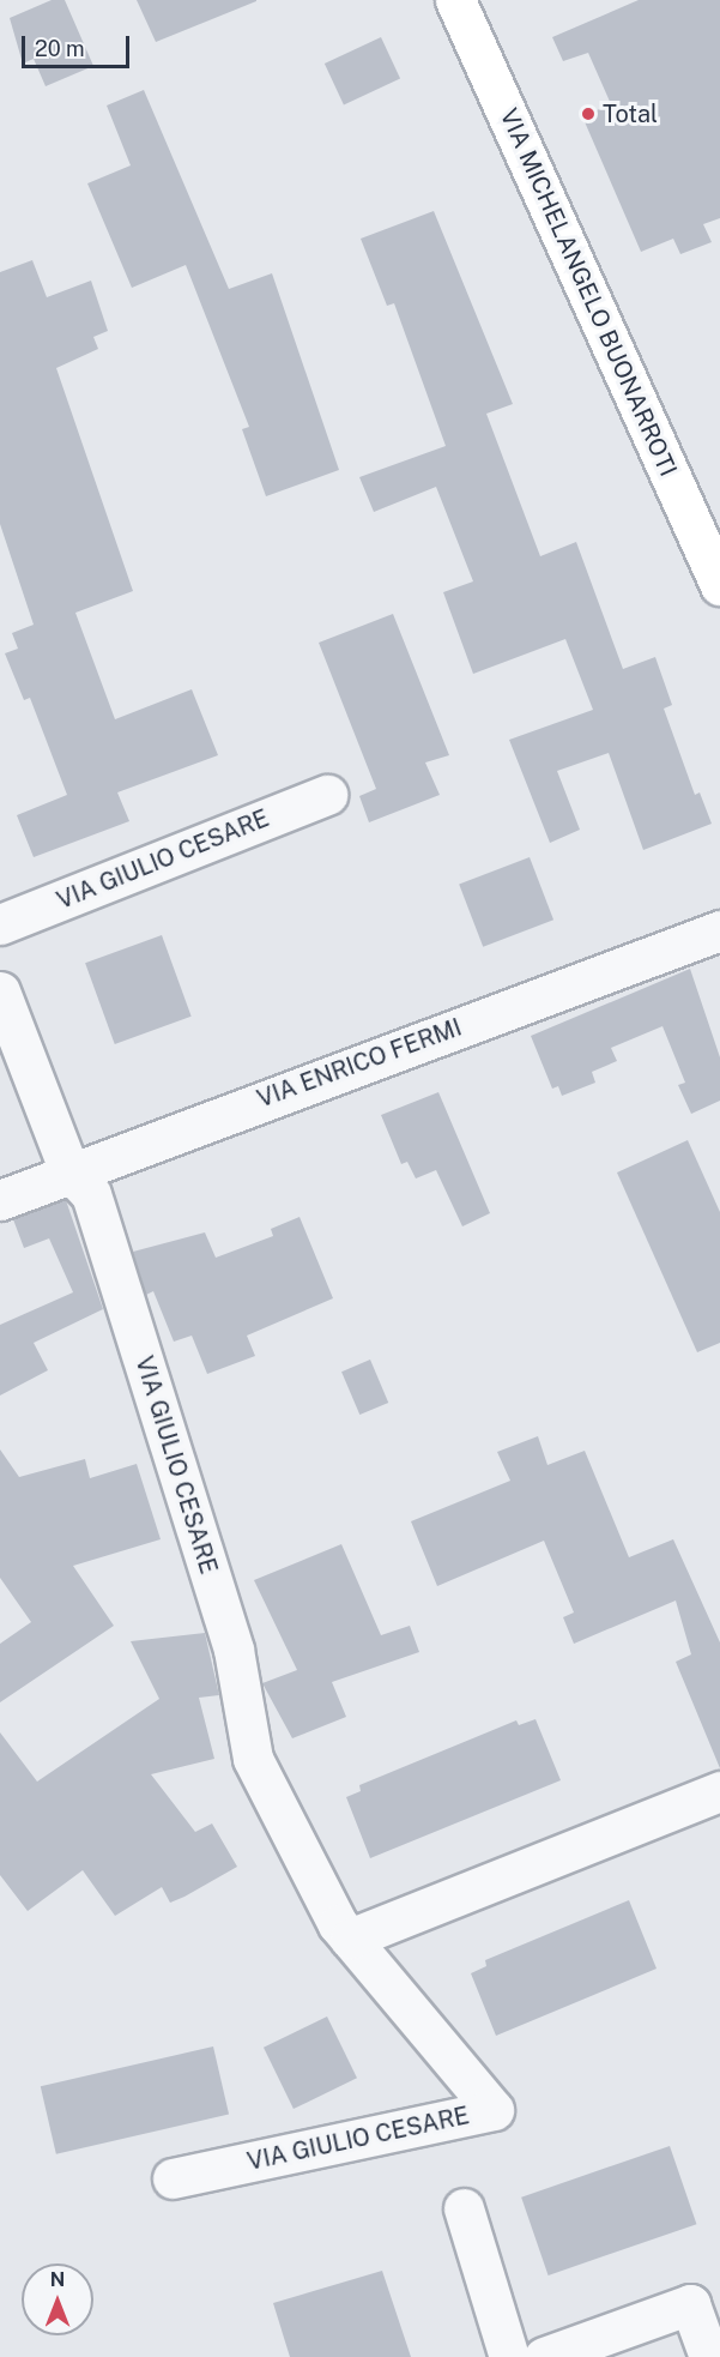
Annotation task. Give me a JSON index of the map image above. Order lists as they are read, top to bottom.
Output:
{
  "streets": {
    "street": ["VIA MICHELANGELO BUONARROTI", "VIA GIULIO CESARE", "VIA ENRICO FERMI"]
  },
  "crossings": [
    ["VIA GIULIO CESARE", "VIA ENRICO FERMI"]
  ],
  "places": ["Total"],
  "scale_bar": "20 m",
  "north": "top"
}
